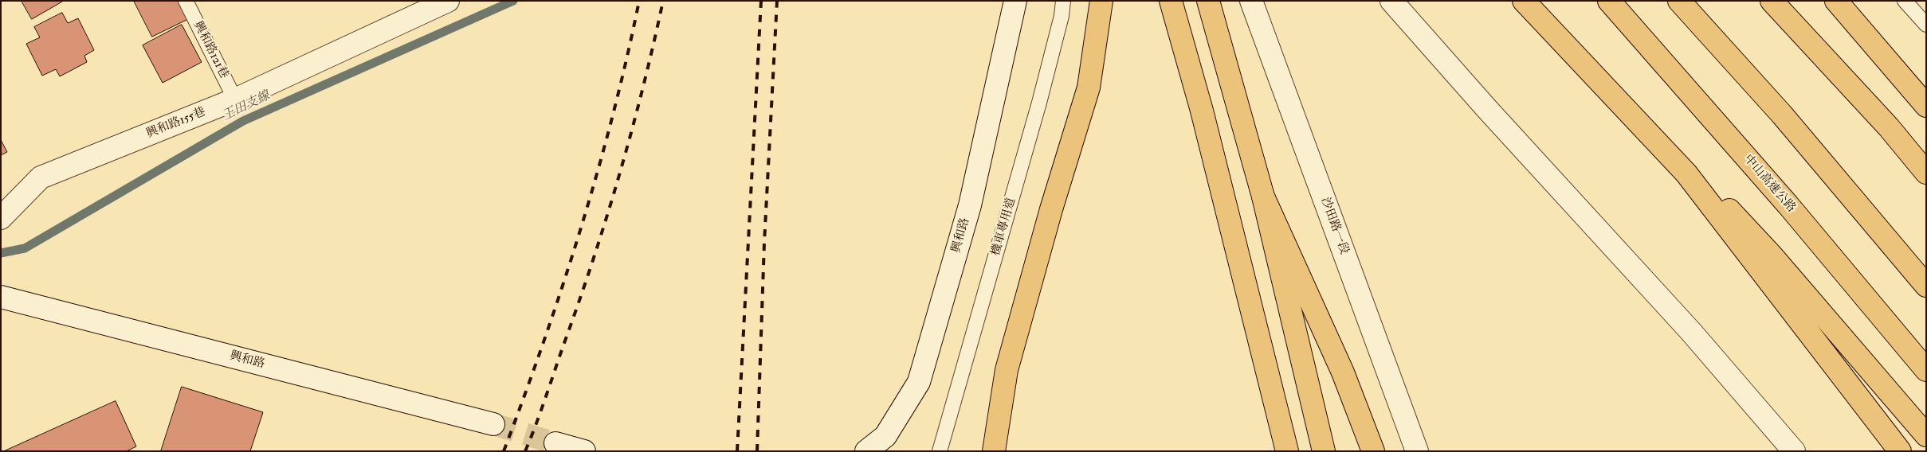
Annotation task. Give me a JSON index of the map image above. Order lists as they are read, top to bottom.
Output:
{
  "streets": {
    "main road": ["中山高速公路"],
    "street": ["興和路155巷", "沙田路一段", "興和路"],
    "lane": ["興和路121巷", "機車專用道"]
  },
  "crossings": [
    ["興和路121巷", "興和路155巷"]
  ],
  "water": ["王田支線"]
}
